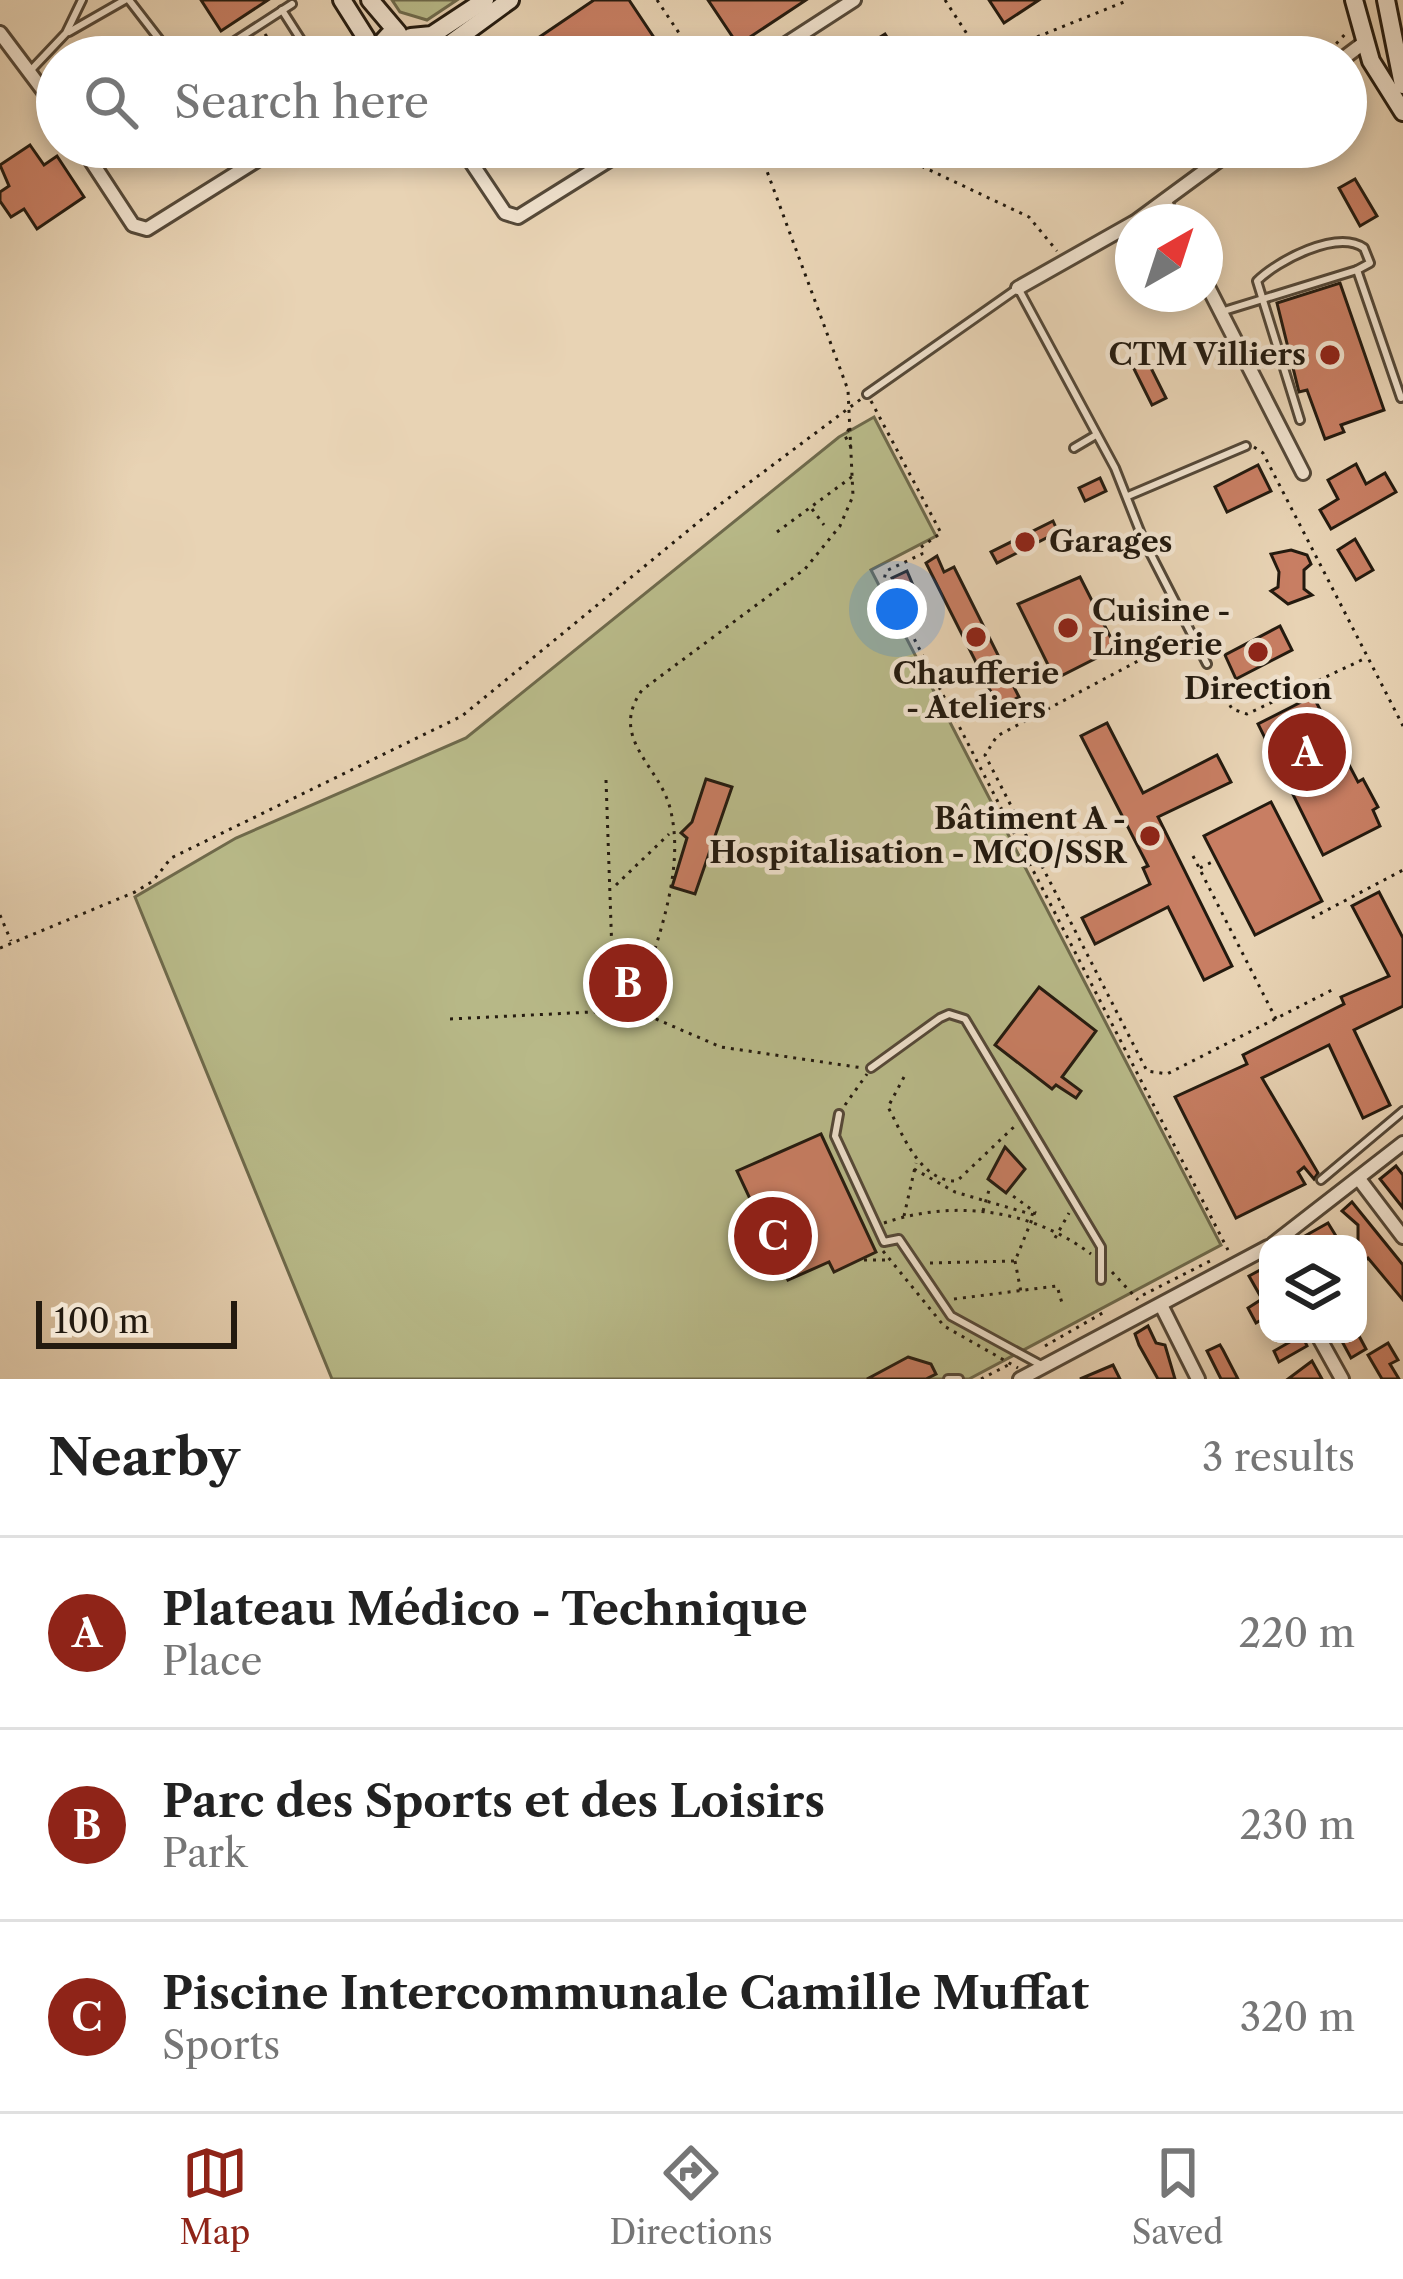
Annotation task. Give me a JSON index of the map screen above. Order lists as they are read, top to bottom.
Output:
{
  "places": [
    "CTM Villiers",
    "Garages",
    "Cuisine - Lingerie",
    "Chaufferie - Ateliers",
    "Direction",
    "Bâtiment A - Hospitalisation - MCO/SSR"
  ],
  "scale_bar": "100 m",
  "north": "top right",
  "page": {
    "search": "Search here",
    "pins": ["A", "B", "C"],
    "scale": "100 m",
    "heading": ["Nearby", "3 results"],
    "list": [
      {
        "mark": "A",
        "name": "Plateau Médico - Technique",
        "note": "Place",
        "value": "220 m"
      },
      {
        "mark": "B",
        "name": "Parc des Sports et des Loisirs",
        "note": "Park",
        "value": "230 m"
      },
      {
        "mark": "C",
        "name": "Piscine Intercommunale Camille Muffat",
        "note": "Sports",
        "value": "320 m"
      }
    ],
    "nav": ["Map", "Directions", "Saved"]
  }
}
